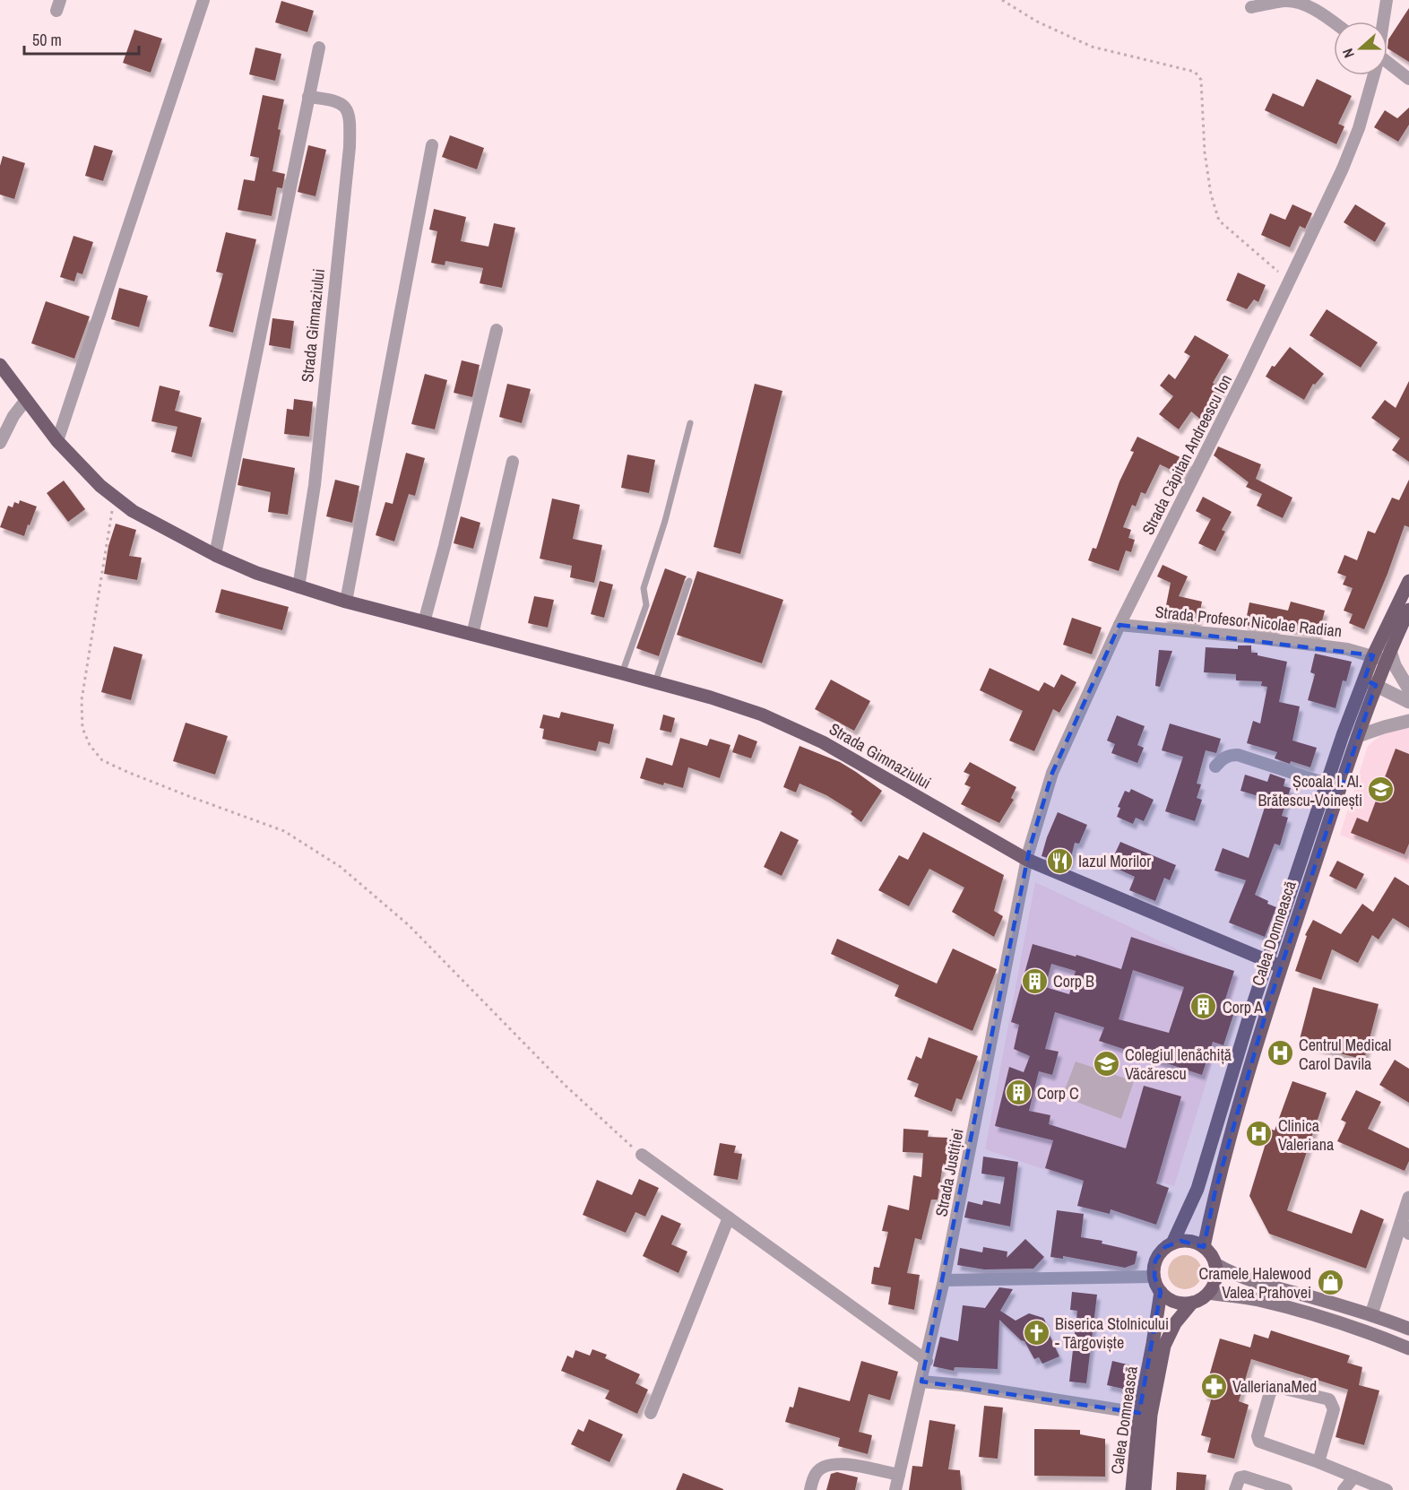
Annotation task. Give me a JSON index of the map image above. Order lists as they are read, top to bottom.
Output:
{
  "streets": {
    "main road": ["Strada Gimnaziului", "Calea Domnească"],
    "street": ["Strada Căpitan Andreescu Ion", "Strada Profesor Nicolae Radian", "Strada Justiției"]
  },
  "crossings": [
    ["Strada Gimnaziului", "Strada Căpitan Andreescu Ion"],
    ["Strada Gimnaziului", "Calea Domnească"],
    ["Strada Gimnaziului", "Strada Justiției"],
    ["Strada Căpitan Andreescu Ion", "Strada Profesor Nicolae Radian"],
    ["Strada Căpitan Andreescu Ion", "Strada Justiției"],
    ["Strada Profesor Nicolae Radian", "Calea Domnească"]
  ],
  "places": {
    "school or university": ["Școala I. Al. Brătescu-Voinești", "Colegiul Ienăchiță Văcărescu"],
    "restaurant": ["Iazul Morilor"],
    "building": ["Corp B", "Corp A", "Corp C"],
    "hospital": ["Centrul Medical Carol Davila", "Clinica Valeriana"],
    "shop": ["Cramele Halewood Valea Prahovei"],
    "church": ["Biserica Stolnicului - Târgoviște"],
    "pharmacy": ["VallerianaMed"]
  },
  "scale_bar": "50 m",
  "north": "left"
}
